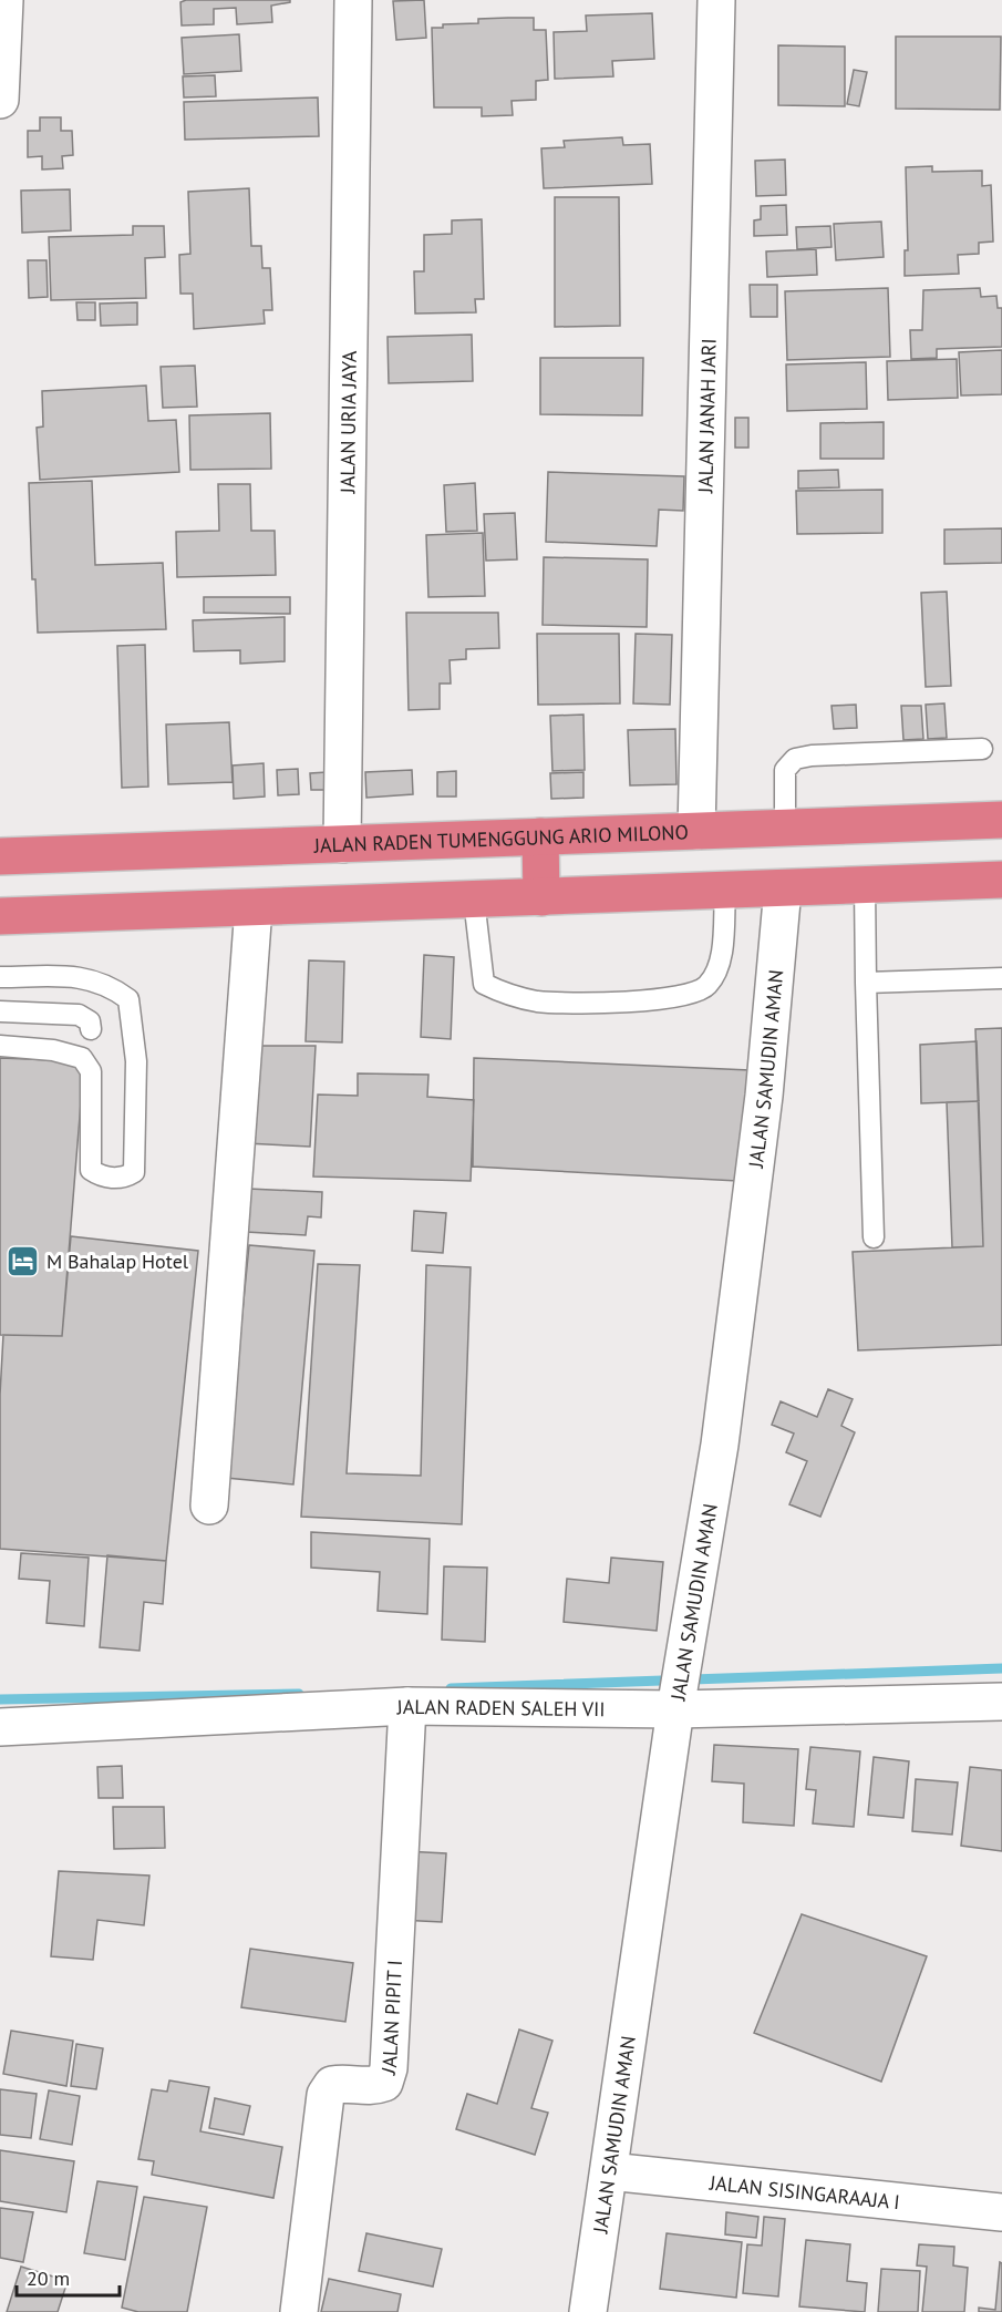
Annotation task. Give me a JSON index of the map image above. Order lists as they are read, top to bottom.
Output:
{
  "streets": {
    "highway": ["JALAN RADEN TUMENGGUNG ARIO MILONO"],
    "street": [
      "JALAN JANAH JARI",
      "JALAN URIA JAYA",
      "JALAN SAMUDIN AMAN",
      "JALAN RADEN SALEH VII",
      "JALAN PIPIT I",
      "JALAN SISINGARAAJA I"
    ]
  },
  "crossings": [
    ["JALAN JANAH JARI", "JALAN RADEN TUMENGGUNG ARIO MILONO"],
    ["JALAN URIA JAYA", "JALAN RADEN TUMENGGUNG ARIO MILONO"],
    ["JALAN SAMUDIN AMAN", "JALAN RADEN SALEH VII"],
    ["JALAN SAMUDIN AMAN", "JALAN SISINGARAAJA I"],
    ["JALAN RADEN SALEH VII", "JALAN PIPIT I"]
  ],
  "places": {
    "hotel": ["M Bahalap Hotel"]
  },
  "scale_bar": "20 m"
}
